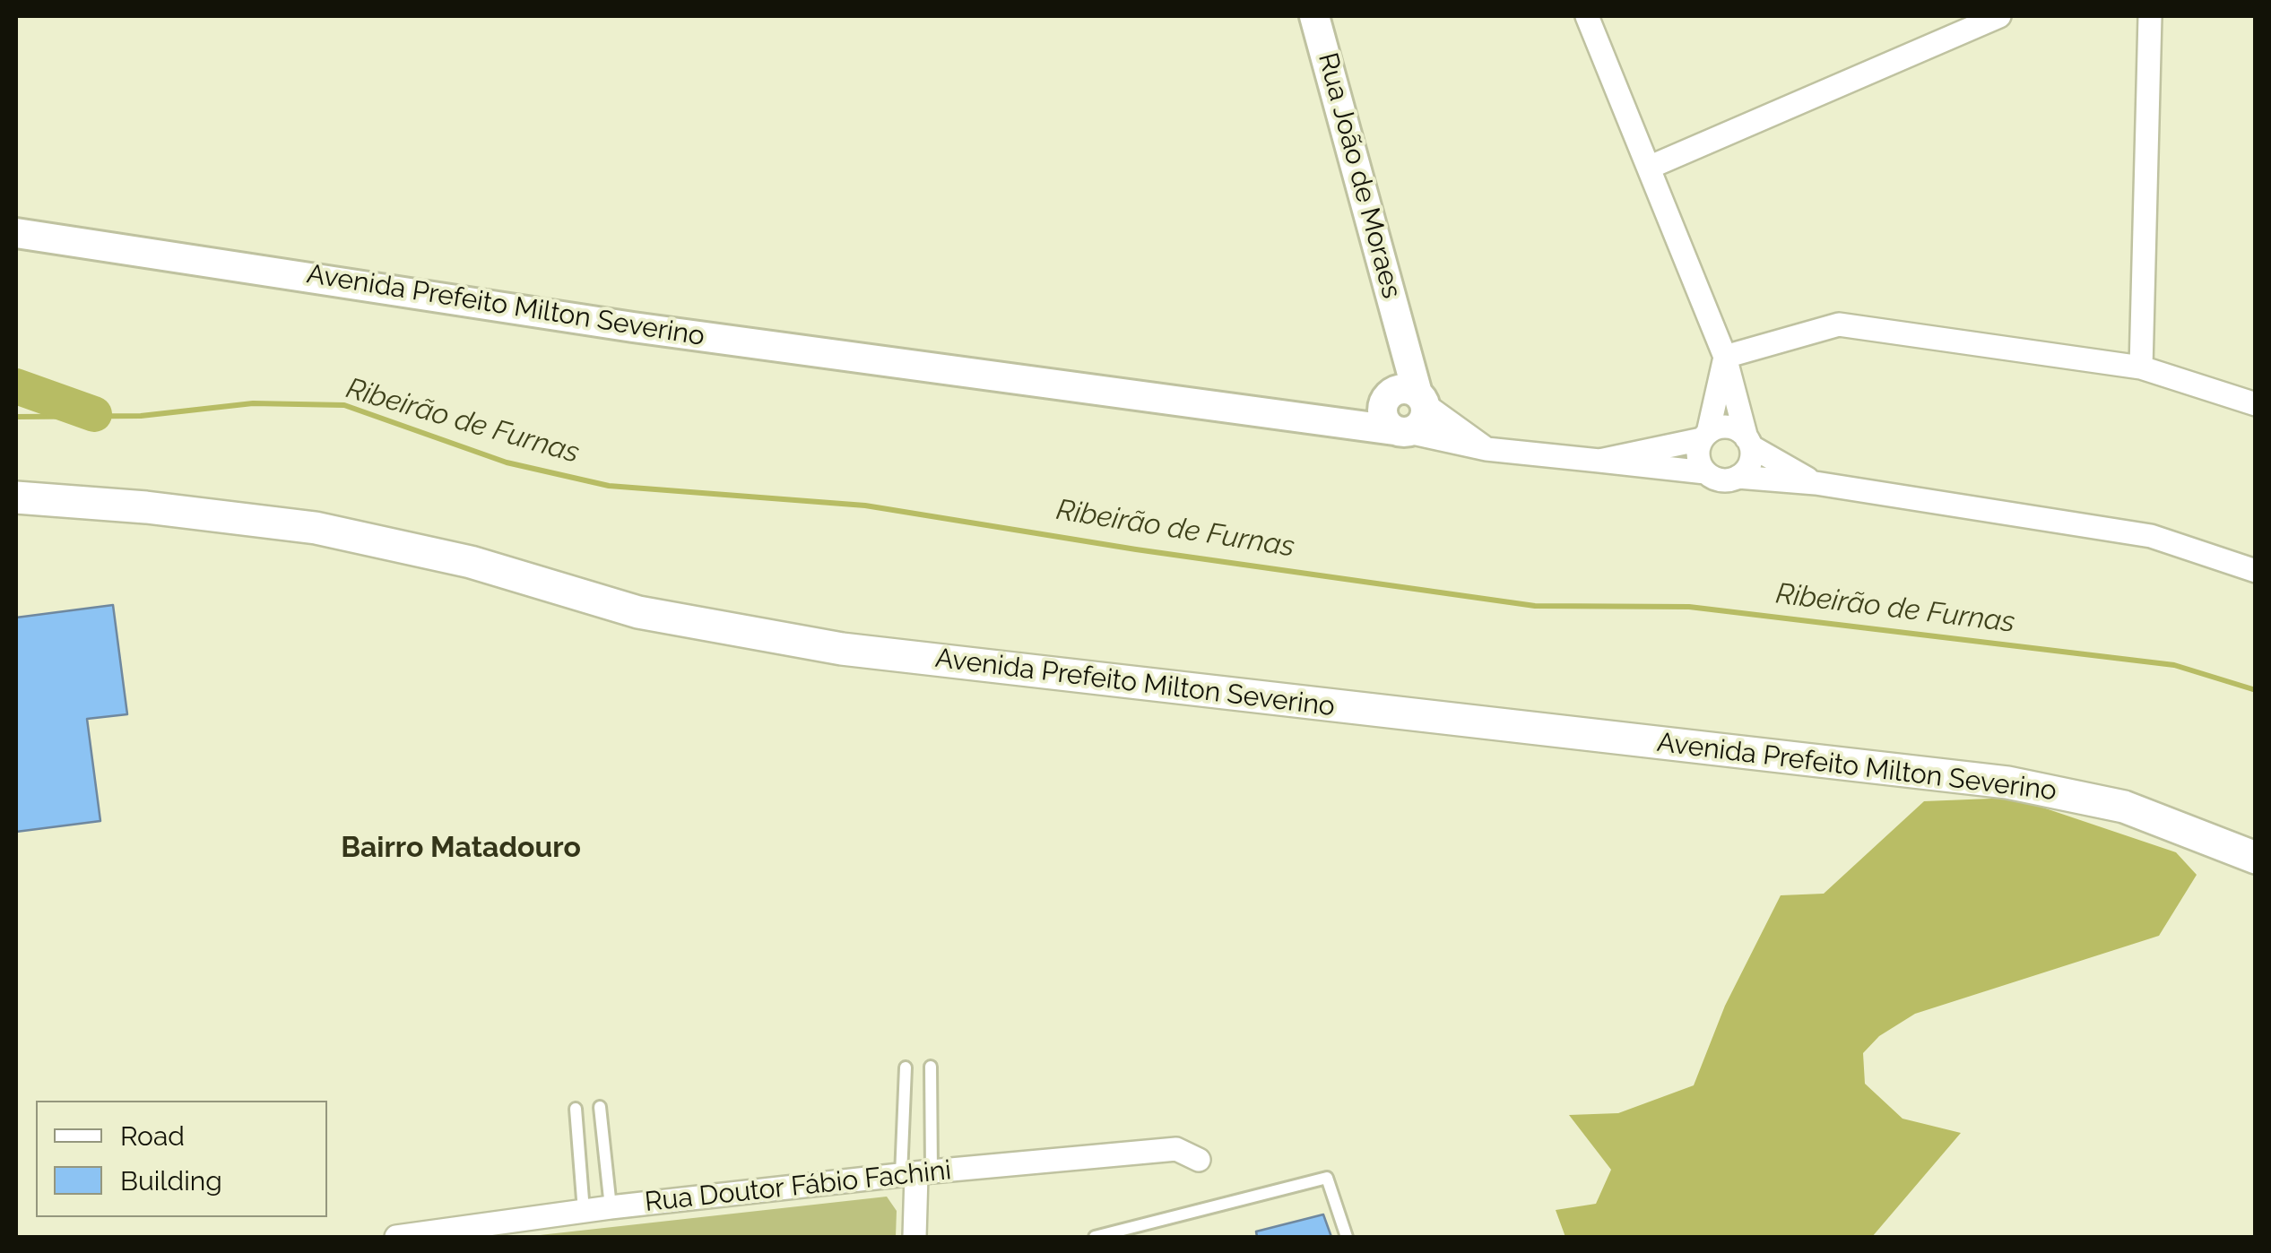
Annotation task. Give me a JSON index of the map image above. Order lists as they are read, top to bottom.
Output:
{
  "streets": {
    "main road": ["Avenida Prefeito Milton Severino"],
    "street": ["Rua João de Moraes", "Rua Doutor Fábio Fachini"]
  },
  "crossings": [
    ["Rua João de Moraes", "Avenida Prefeito Milton Severino"]
  ],
  "districts": ["Bairro Matadouro"],
  "water": ["Ribeirão de Furnas"],
  "legend": ["Road", "Building"]
}
